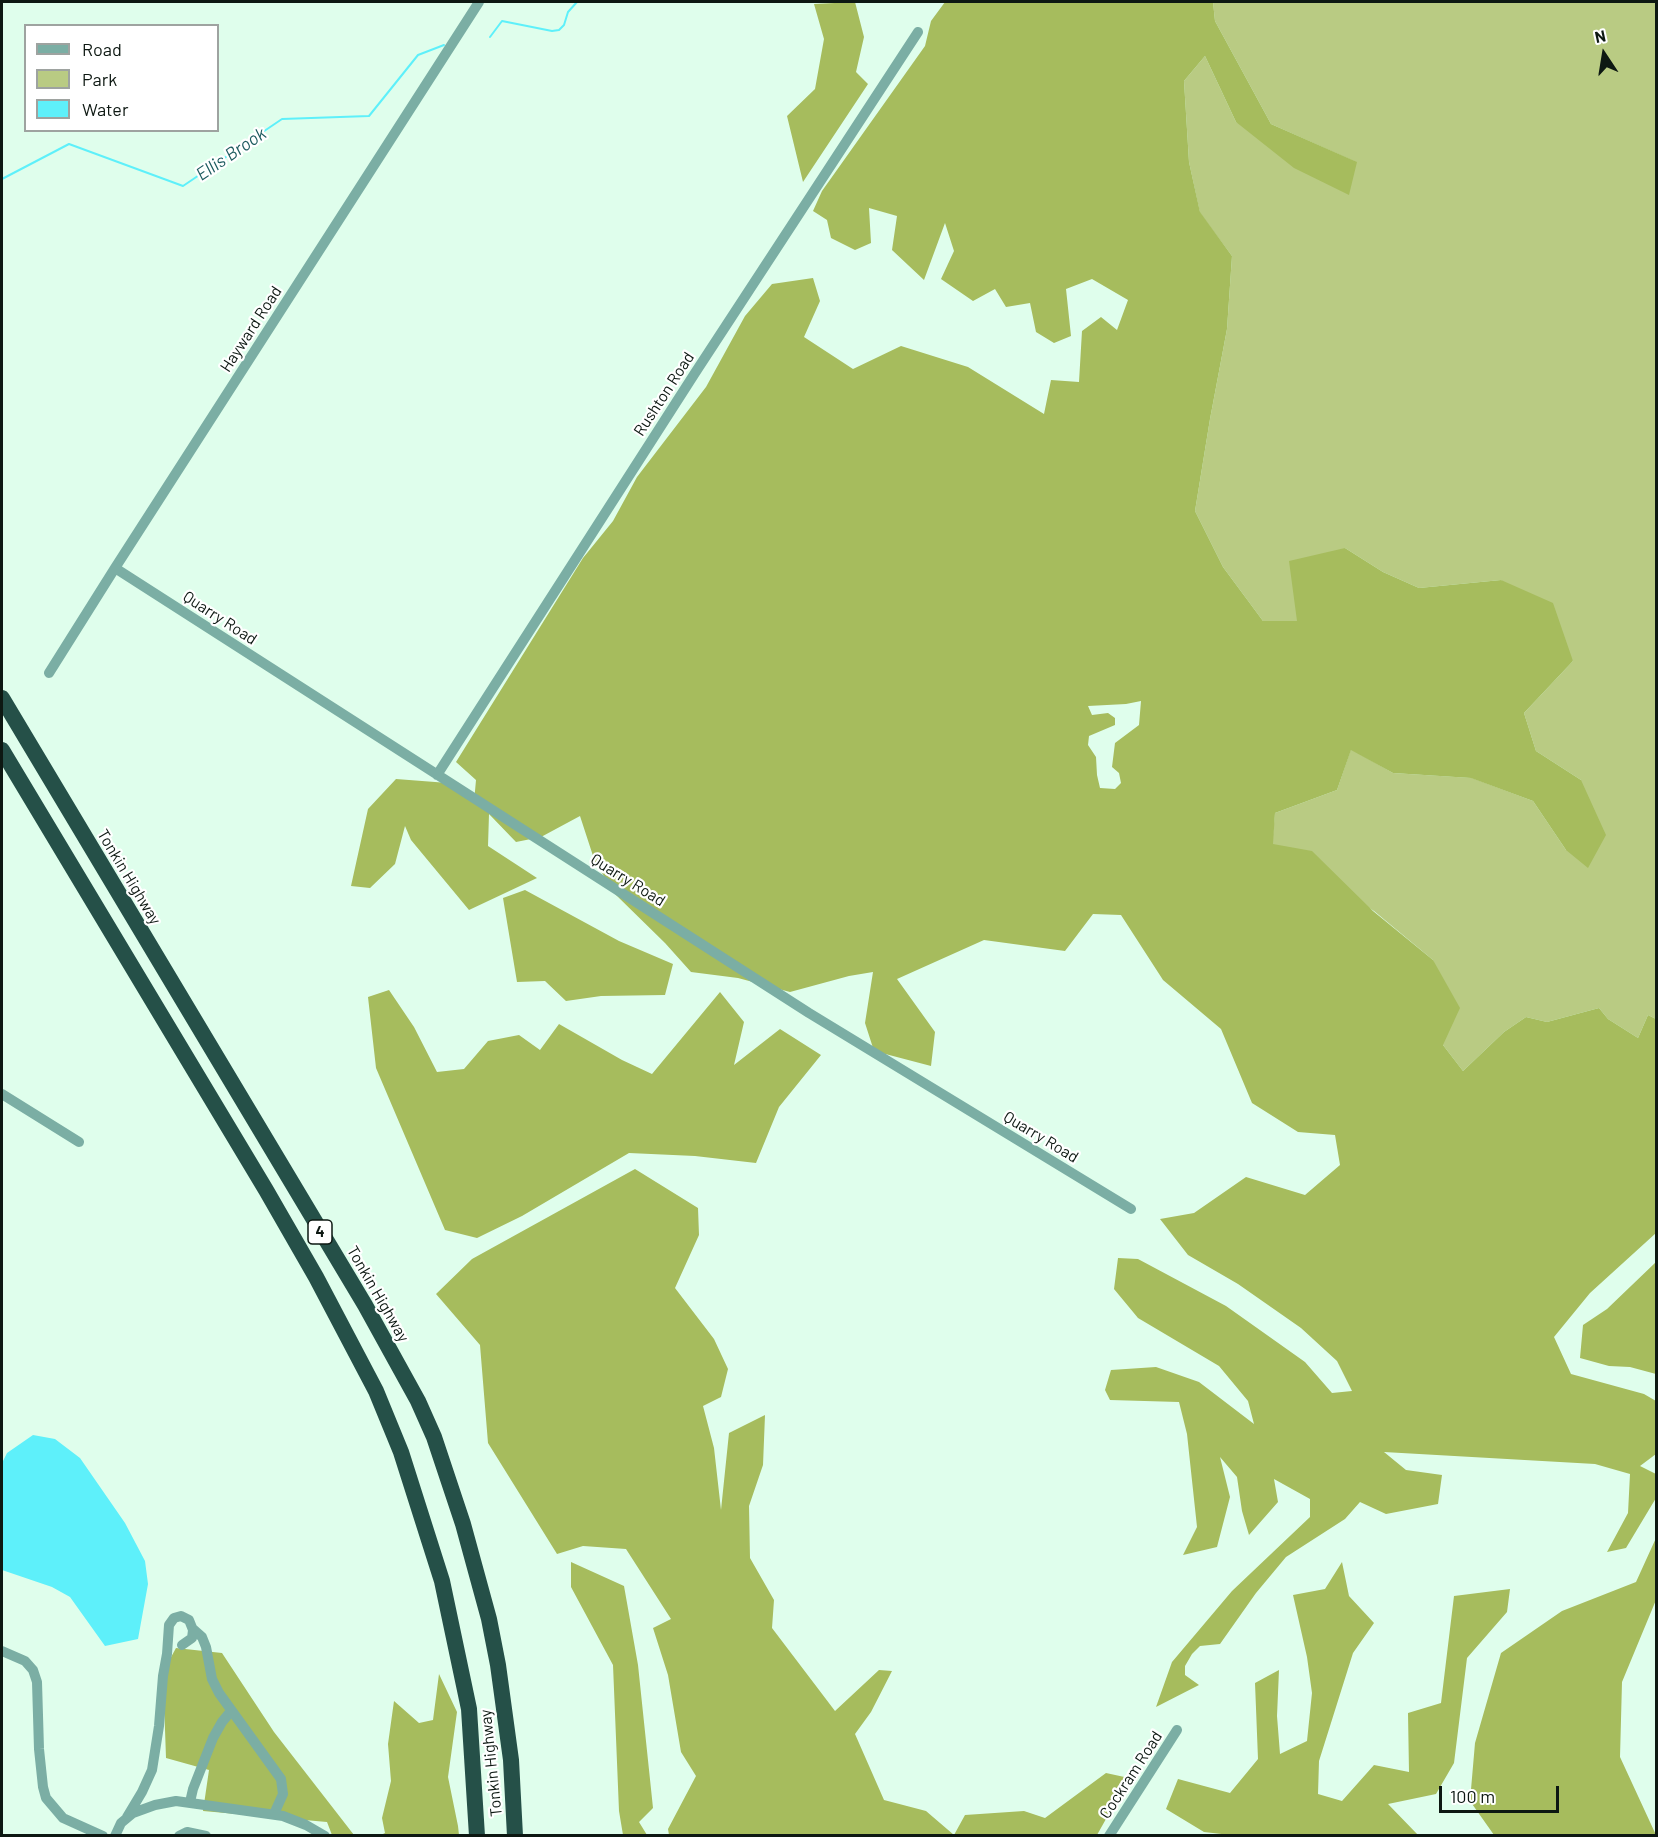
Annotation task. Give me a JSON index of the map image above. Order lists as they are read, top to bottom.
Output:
{
  "streets": {
    "highway": ["Tonkin Highway", "4"],
    "street": [
      "Hayward Road",
      "Rushton Road",
      "Quarry Road",
      "Cockram Road"
    ]
  },
  "crossings": [
    ["Hayward Road", "Quarry Road"],
    ["Rushton Road", "Quarry Road"]
  ],
  "water": ["Ellis Brook"],
  "legend": ["Road", "Park", "Water"],
  "scale_bar": "100 m",
  "north": "top"
}
